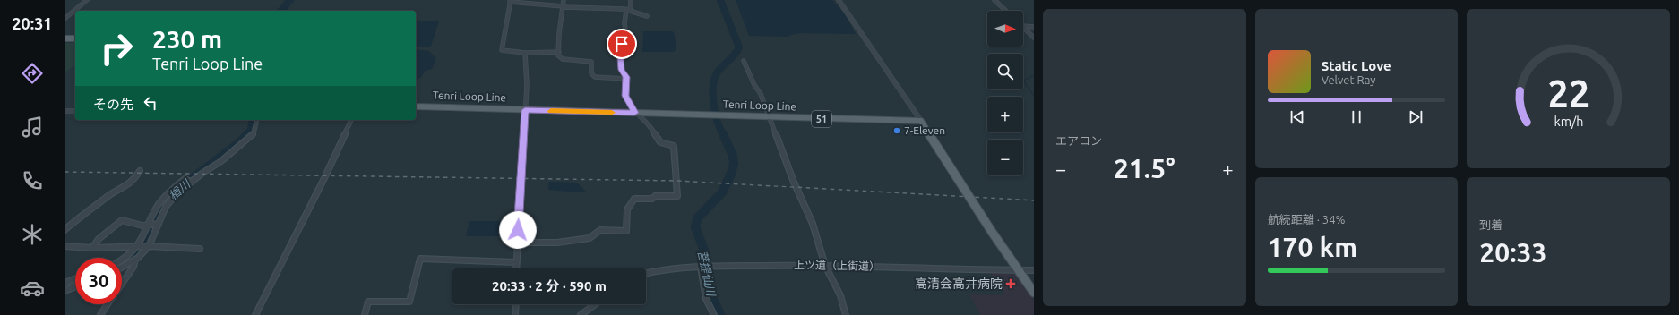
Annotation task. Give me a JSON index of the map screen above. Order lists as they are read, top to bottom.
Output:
{
  "streets": {
    "main road": ["Tenri Loop Line", "51"],
    "street": ["上ツ道（上街道）"]
  },
  "water": ["楢川", "菩提仙川"],
  "places": {
    "other": ["7-Eleven"],
    "health": ["高清会高井病院"]
  },
  "north": "right",
  "page": {
    "tabs": "20:31",
    "tile": [
      "エアコン",
      ["航続距離 · 34%", "170 km"],
      ["到着", "20:33"]
    ],
    "map_buttons": ["+", "−"],
    "turn": ["230 m", "Tenri Loop Line"],
    "song": ["Static Love", "Velvet Ray"],
    "then": "その先",
    "heat": ["−", "21.5°", "+"],
    "limit": "30",
    "trip": "20:33 · 2 分 · 590 m",
    "gauge": ["22", "km/h"]
  }
}
